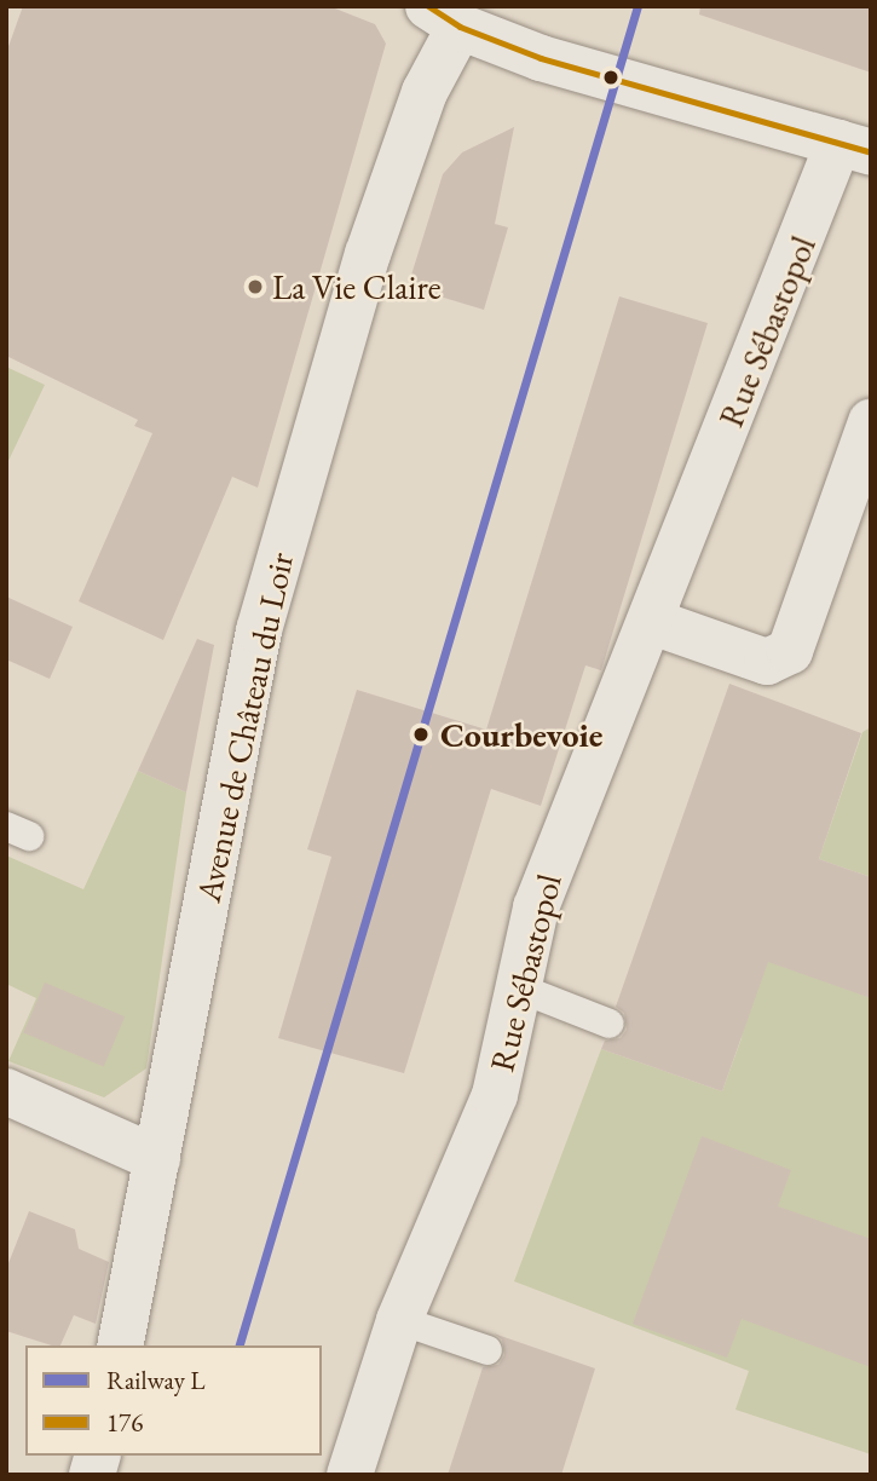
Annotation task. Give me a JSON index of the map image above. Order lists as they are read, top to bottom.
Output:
{
  "streets": {
    "street": ["Rue Sébastopol", "Avenue de Château du Loir"]
  },
  "places": ["La Vie Claire", "Courbevoie"],
  "lines": ["rail line L", "transit line 176"],
  "legend": ["Railway L", "176"]
}
